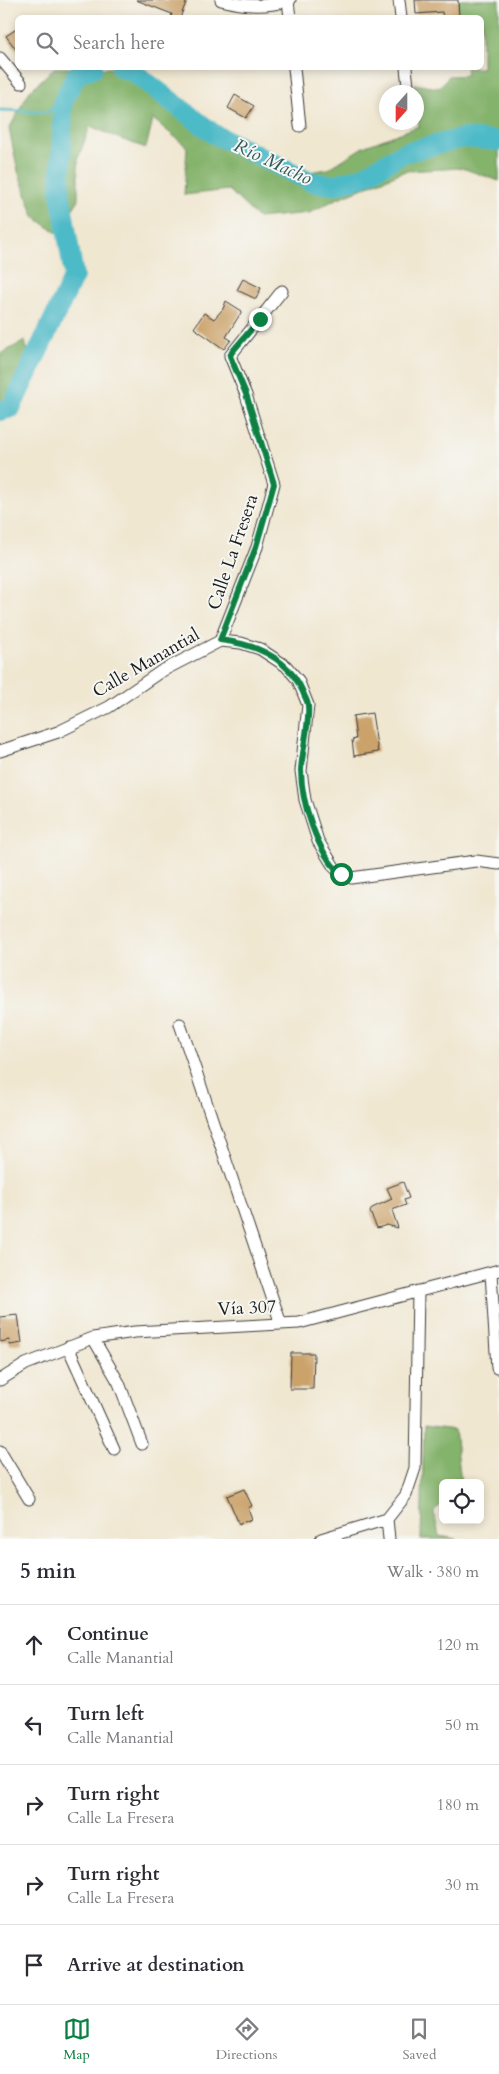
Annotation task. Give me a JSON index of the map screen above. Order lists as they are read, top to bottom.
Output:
{
  "streets": {
    "street": ["Calle La Fresera", "Calle Manantial", "Vía 307"]
  },
  "crossings": [
    ["Calle La Fresera", "Calle Manantial"]
  ],
  "water": ["Río Macho"],
  "north": "bottom",
  "page": {
    "search": "Search here",
    "heading": ["5 min", "Walk · 380 m"],
    "list": [
      ["Continue", "Calle Manantial", "120 m"],
      ["Turn left", "Calle Manantial", "50 m"],
      ["Turn right", "Calle La Fresera", "180 m"],
      ["Turn right", "Calle La Fresera", "30 m"],
      "Arrive at destination"
    ],
    "nav": ["Map", "Directions", "Saved"]
  }
}
